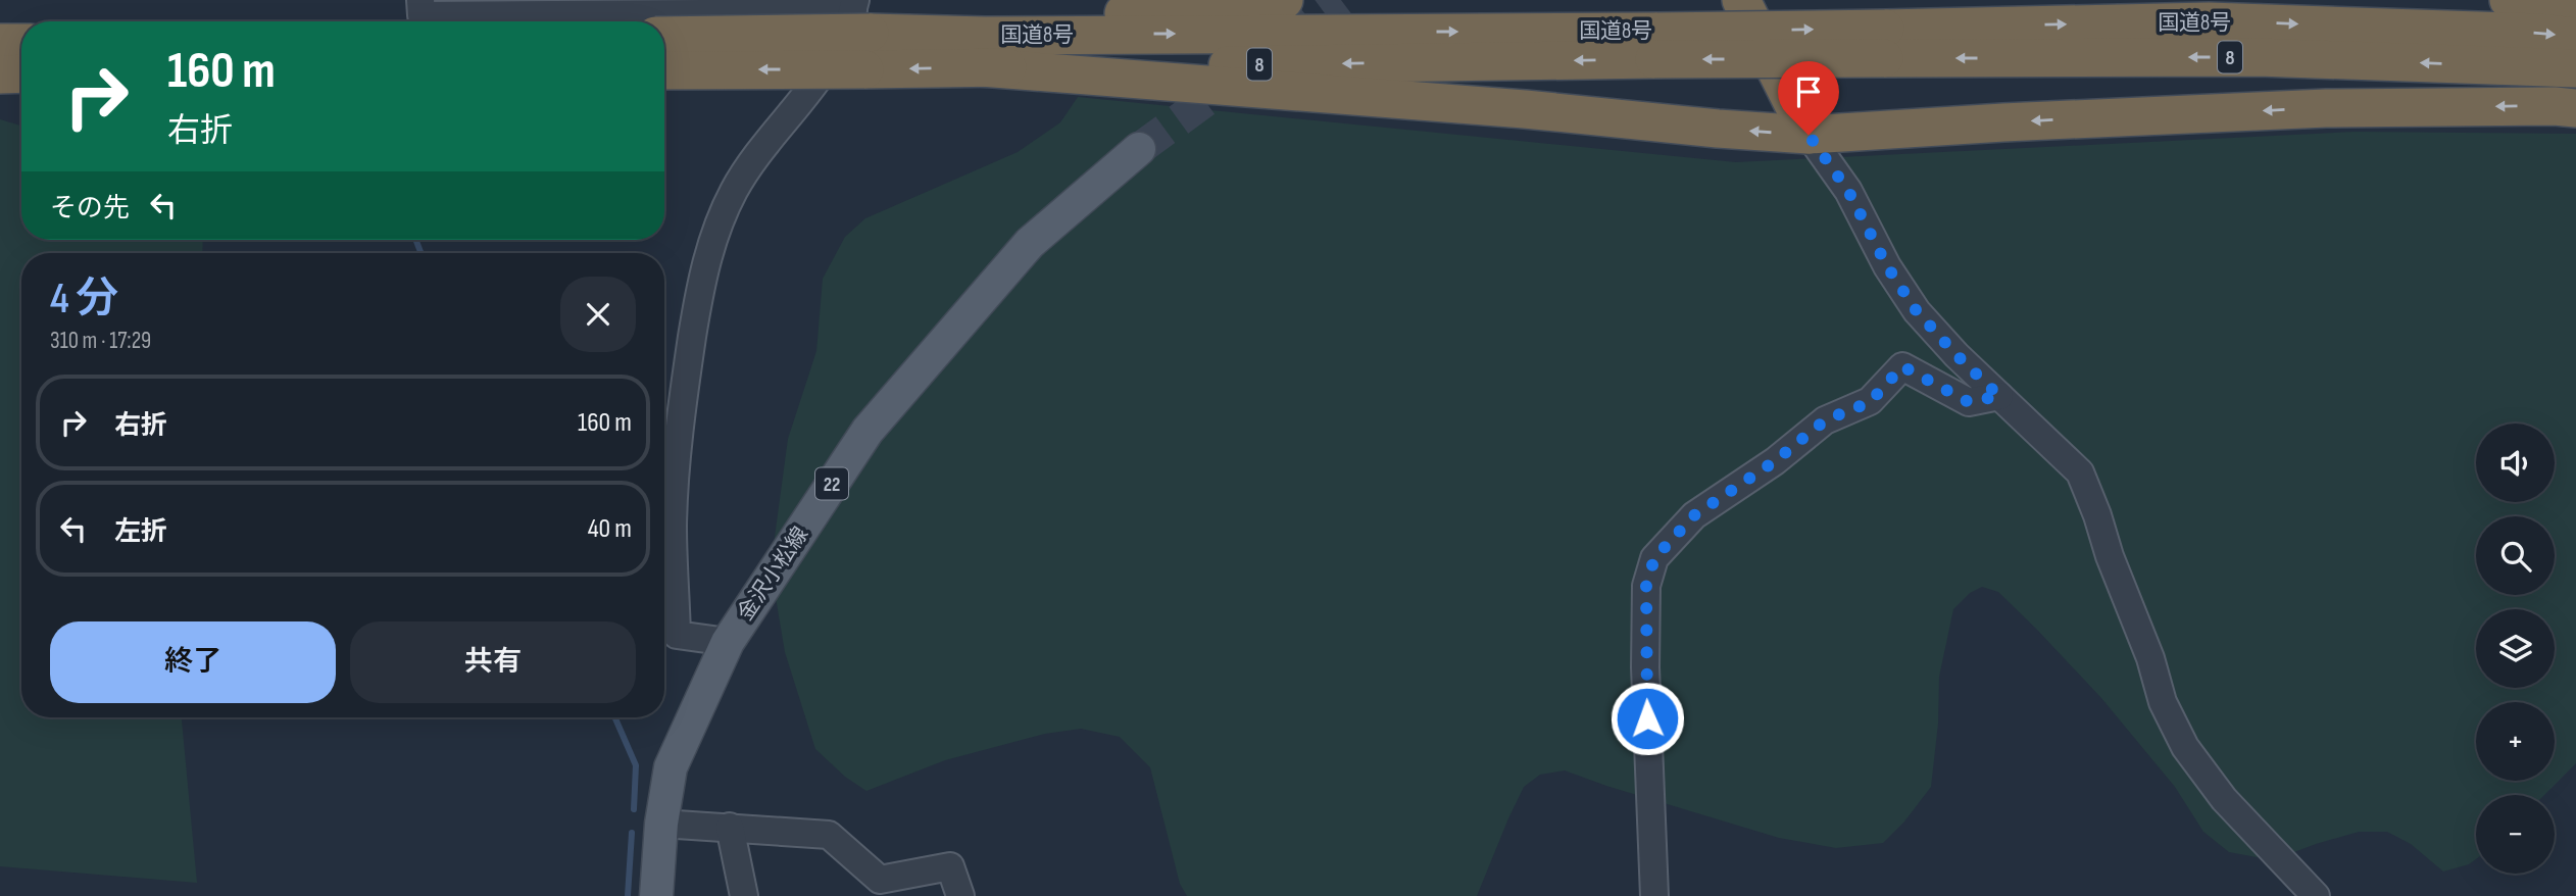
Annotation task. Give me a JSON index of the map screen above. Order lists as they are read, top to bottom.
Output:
{
  "streets": {
    "highway": ["国道8号", "8"],
    "main road": ["22", "金沢小松線"]
  },
  "crossings": [
    ["国道8号", "8"]
  ],
  "page": {
    "turn": ["160 m", "右折"],
    "then": "その先",
    "heading": ["4 分", "310 m · 17:29"],
    "list": [
      {
        "name": "右折",
        "value": "160 m"
      },
      {
        "name": "左折",
        "value": "40 m"
      }
    ],
    "map_buttons": ["+", "−"],
    "buttons": ["終了", "共有"]
  }
}
